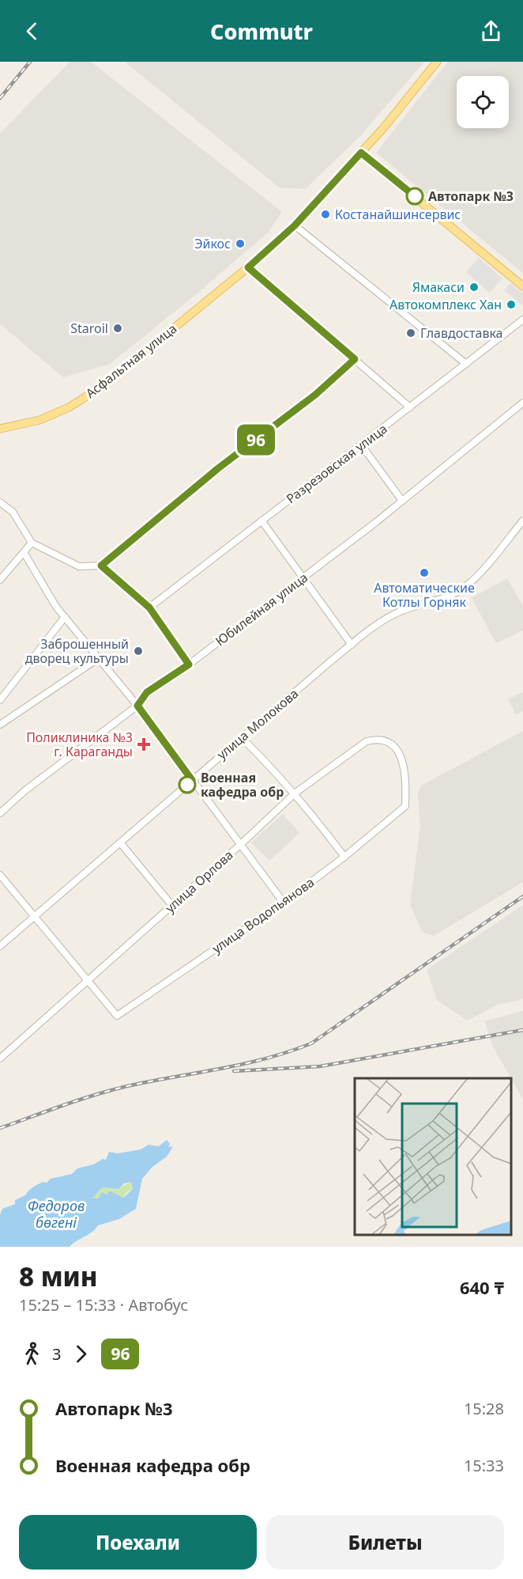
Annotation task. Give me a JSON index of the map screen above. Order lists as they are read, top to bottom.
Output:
{
  "streets": {
    "main road": ["Асфальтная улица"],
    "street": [
      "Разрезовская улица",
      "Юбилейная улица",
      "улица Молокова",
      "улица Орлова",
      "улица Водопьянова"
    ]
  },
  "crossings": [
    ["улица Орлова", "улица Водопьянова"]
  ],
  "water": ["Федоров бөгені"],
  "places": {
    "other": [
      "Автопарк №3",
      "Костанайшинсервис",
      "Эйкос",
      "Ямакаси",
      "Автокомплекс Хан",
      "Staroil",
      "Главдоставка",
      "Автоматические Котлы Горняк",
      "Заброшенный дворец культуры",
      "Военная кафедра обр"
    ],
    "health": ["Поликлиника №3 г. Караганды"]
  },
  "lines": ["bus line 96"],
  "page": {
    "header": "Commutr",
    "on_map": "96",
    "heading": ["8 мин", "15:25 – 15:33 · Автобус", "640 ₸"],
    "legs": ["3", "96"],
    "list": [
      {
        "name": "Автопарк №3",
        "value": "15:28"
      },
      {
        "name": "Военная кафедра обр",
        "value": "15:33"
      }
    ],
    "buttons": ["Поехали", "Билеты"]
  }
}
